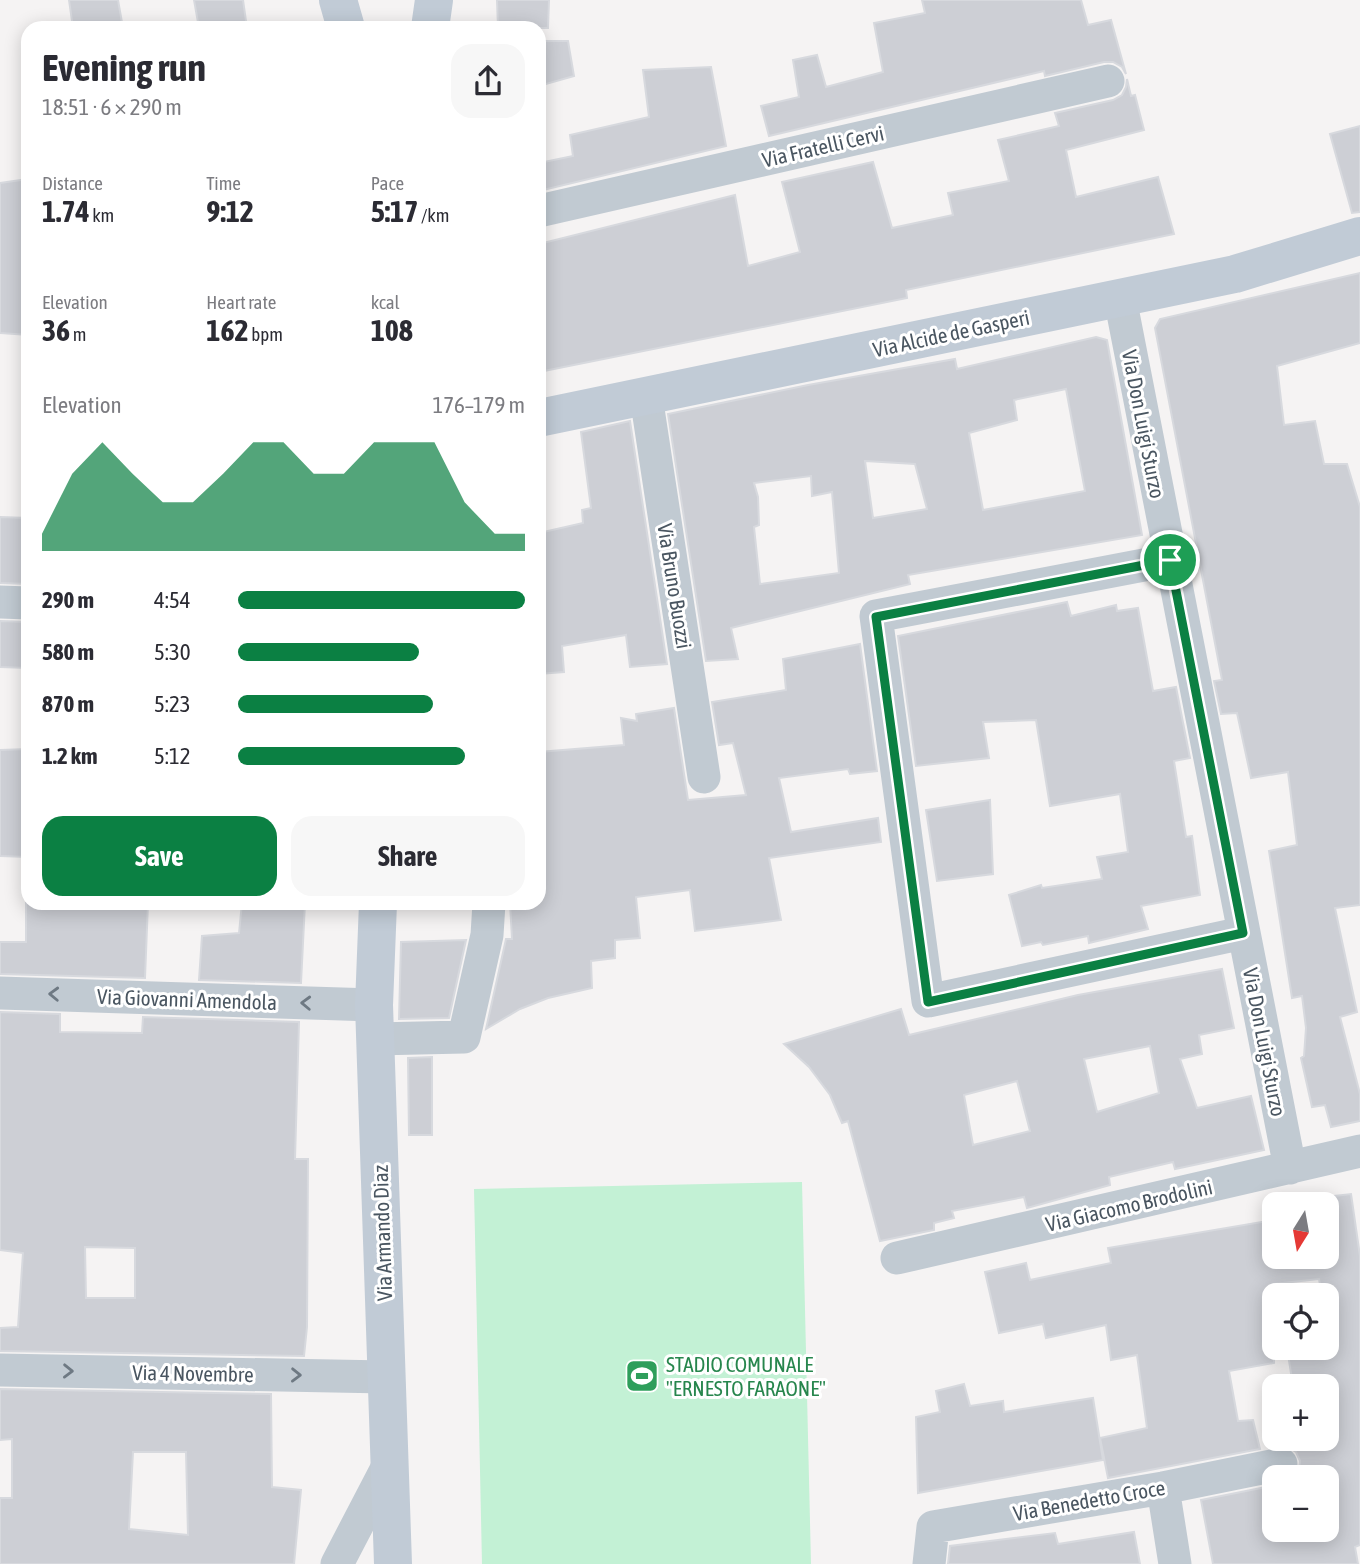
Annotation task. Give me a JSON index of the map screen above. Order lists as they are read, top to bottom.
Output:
{
  "streets": {
    "street": [
      "Via Fratelli Cervi",
      "Via Alcide de Gasperi",
      "Via Don Luigi Sturzo",
      "Via Bruno Buozzi",
      "Via Giovanni Amendola",
      "Via Giacomo Brodolini",
      "Via Armando Diaz",
      "Via 4 Novembre",
      "Via Benedetto Croce"
    ]
  },
  "crossings": [
    ["Via Alcide de Gasperi", "Via Don Luigi Sturzo"],
    ["Via Alcide de Gasperi", "Via Bruno Buozzi"],
    ["Via Don Luigi Sturzo", "Via Giacomo Brodolini"],
    ["Via Giovanni Amendola", "Via Armando Diaz"],
    ["Via Armando Diaz", "Via 4 Novembre"]
  ],
  "one_way": ["Via Giovanni Amendola", "Via 4 Novembre"],
  "places": {
    "sports": ["STADIO COMUNALE \"ERNESTO FARAONE\""]
  },
  "north": "bottom",
  "page": {
    "heading": ["Evening run", "18:51 · 6 × 290 m"],
    "stats": [
      ["Distance", "1.74 km"],
      ["Time", "9:12"],
      ["Pace", "5:17 /km"],
      ["Elevation", "36 m"],
      ["Heart rate", "162 bpm"],
      ["kcal", "108"]
    ],
    "chart": ["Elevation", "176–179 m"],
    "list": [
      {
        "name": "290 m",
        "note": "4:54"
      },
      {
        "name": "580 m",
        "note": "5:30"
      },
      {
        "name": "870 m",
        "note": "5:23"
      },
      {
        "name": "1.2 km",
        "note": "5:12"
      }
    ],
    "buttons": ["Save", "Share"],
    "map_buttons": ["+", "−"]
  }
}
